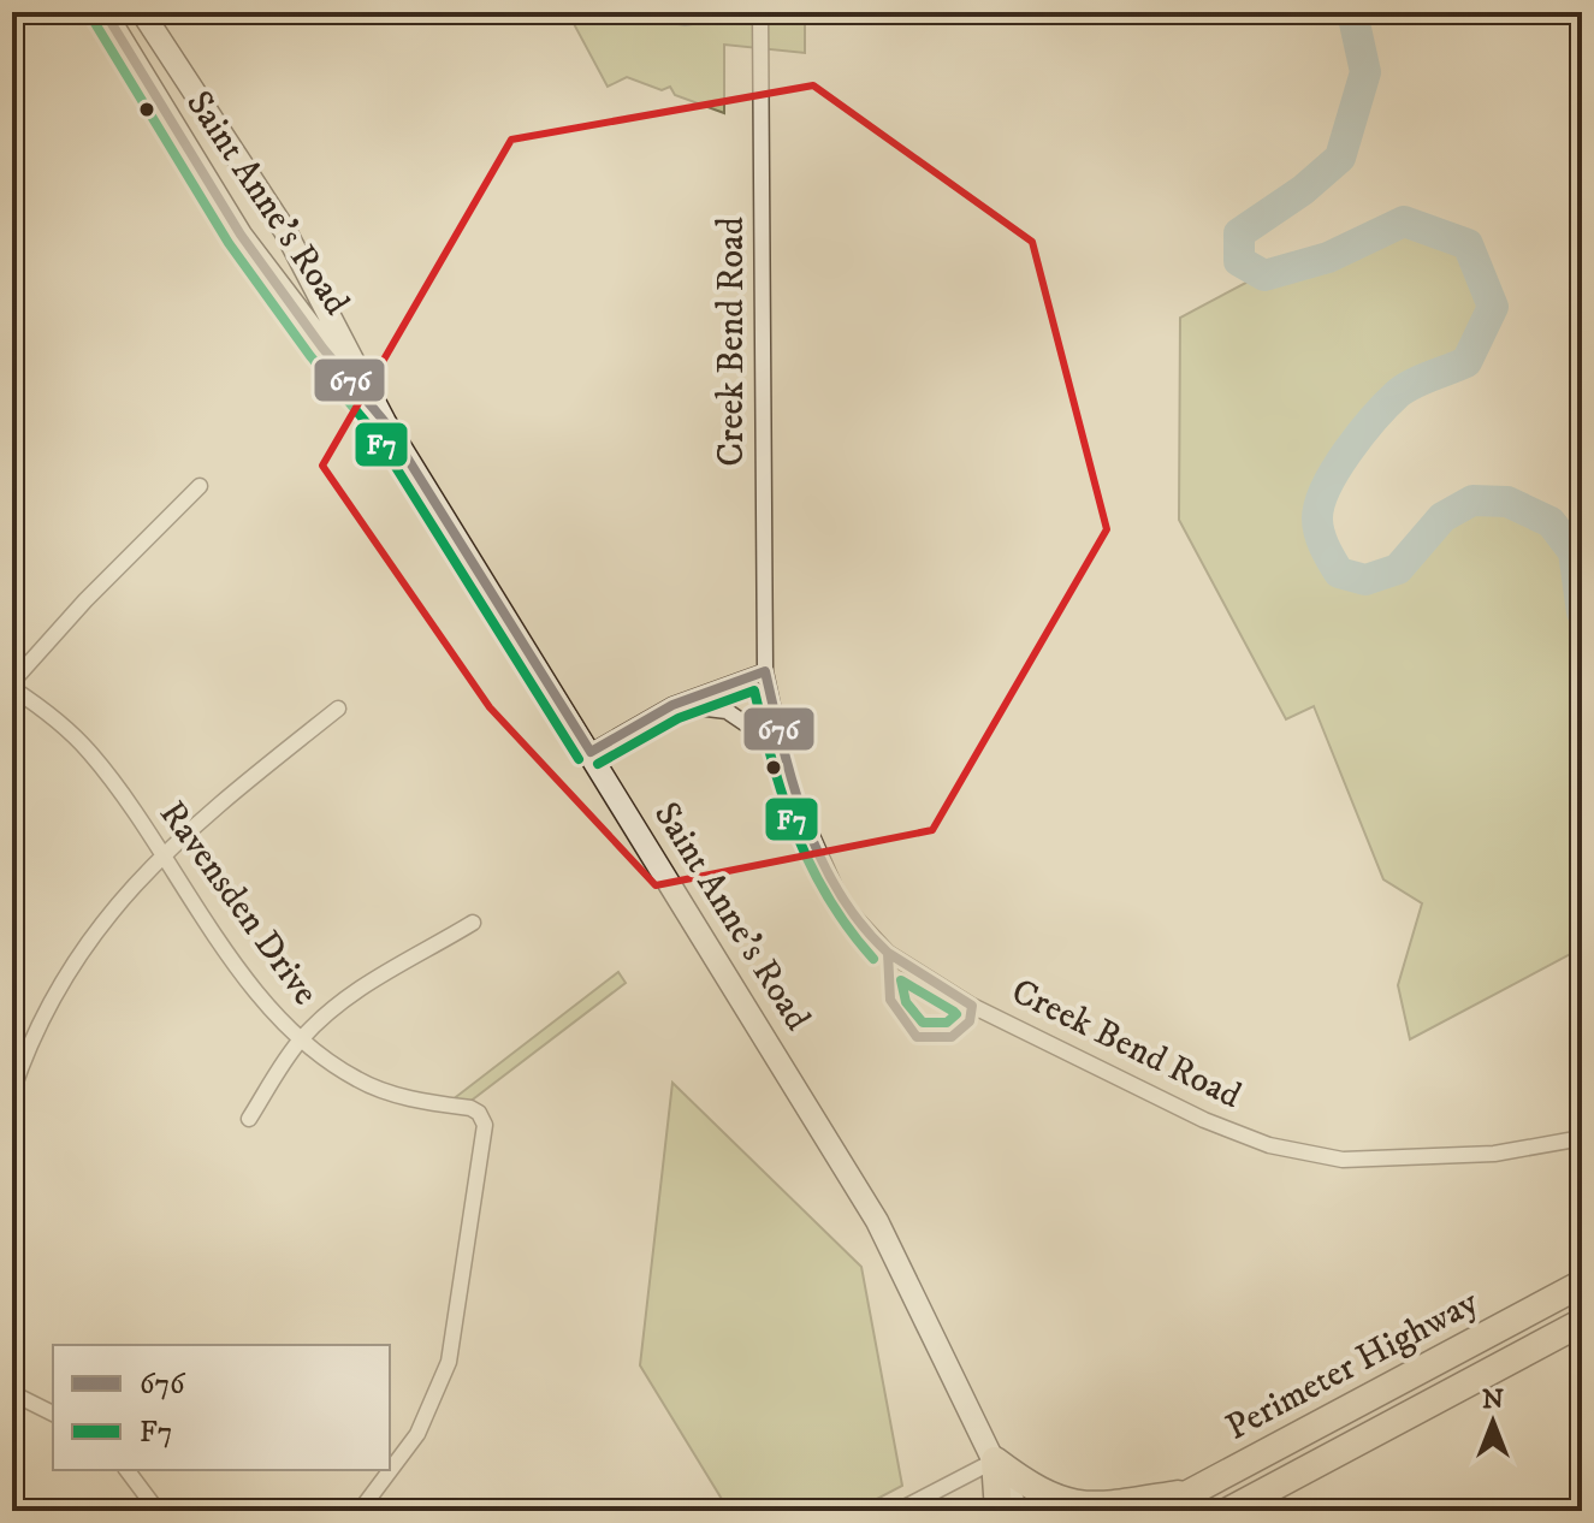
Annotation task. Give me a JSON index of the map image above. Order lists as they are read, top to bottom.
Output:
{
  "streets": {
    "highway": ["Perimeter Highway"],
    "main road": ["Saint Anne's Road"],
    "street": ["Creek Bend Road", "Ravensden Drive"]
  },
  "lines": ["transit line 676", "transit line F7"],
  "legend": ["676", "F7"],
  "north": "top"
}
